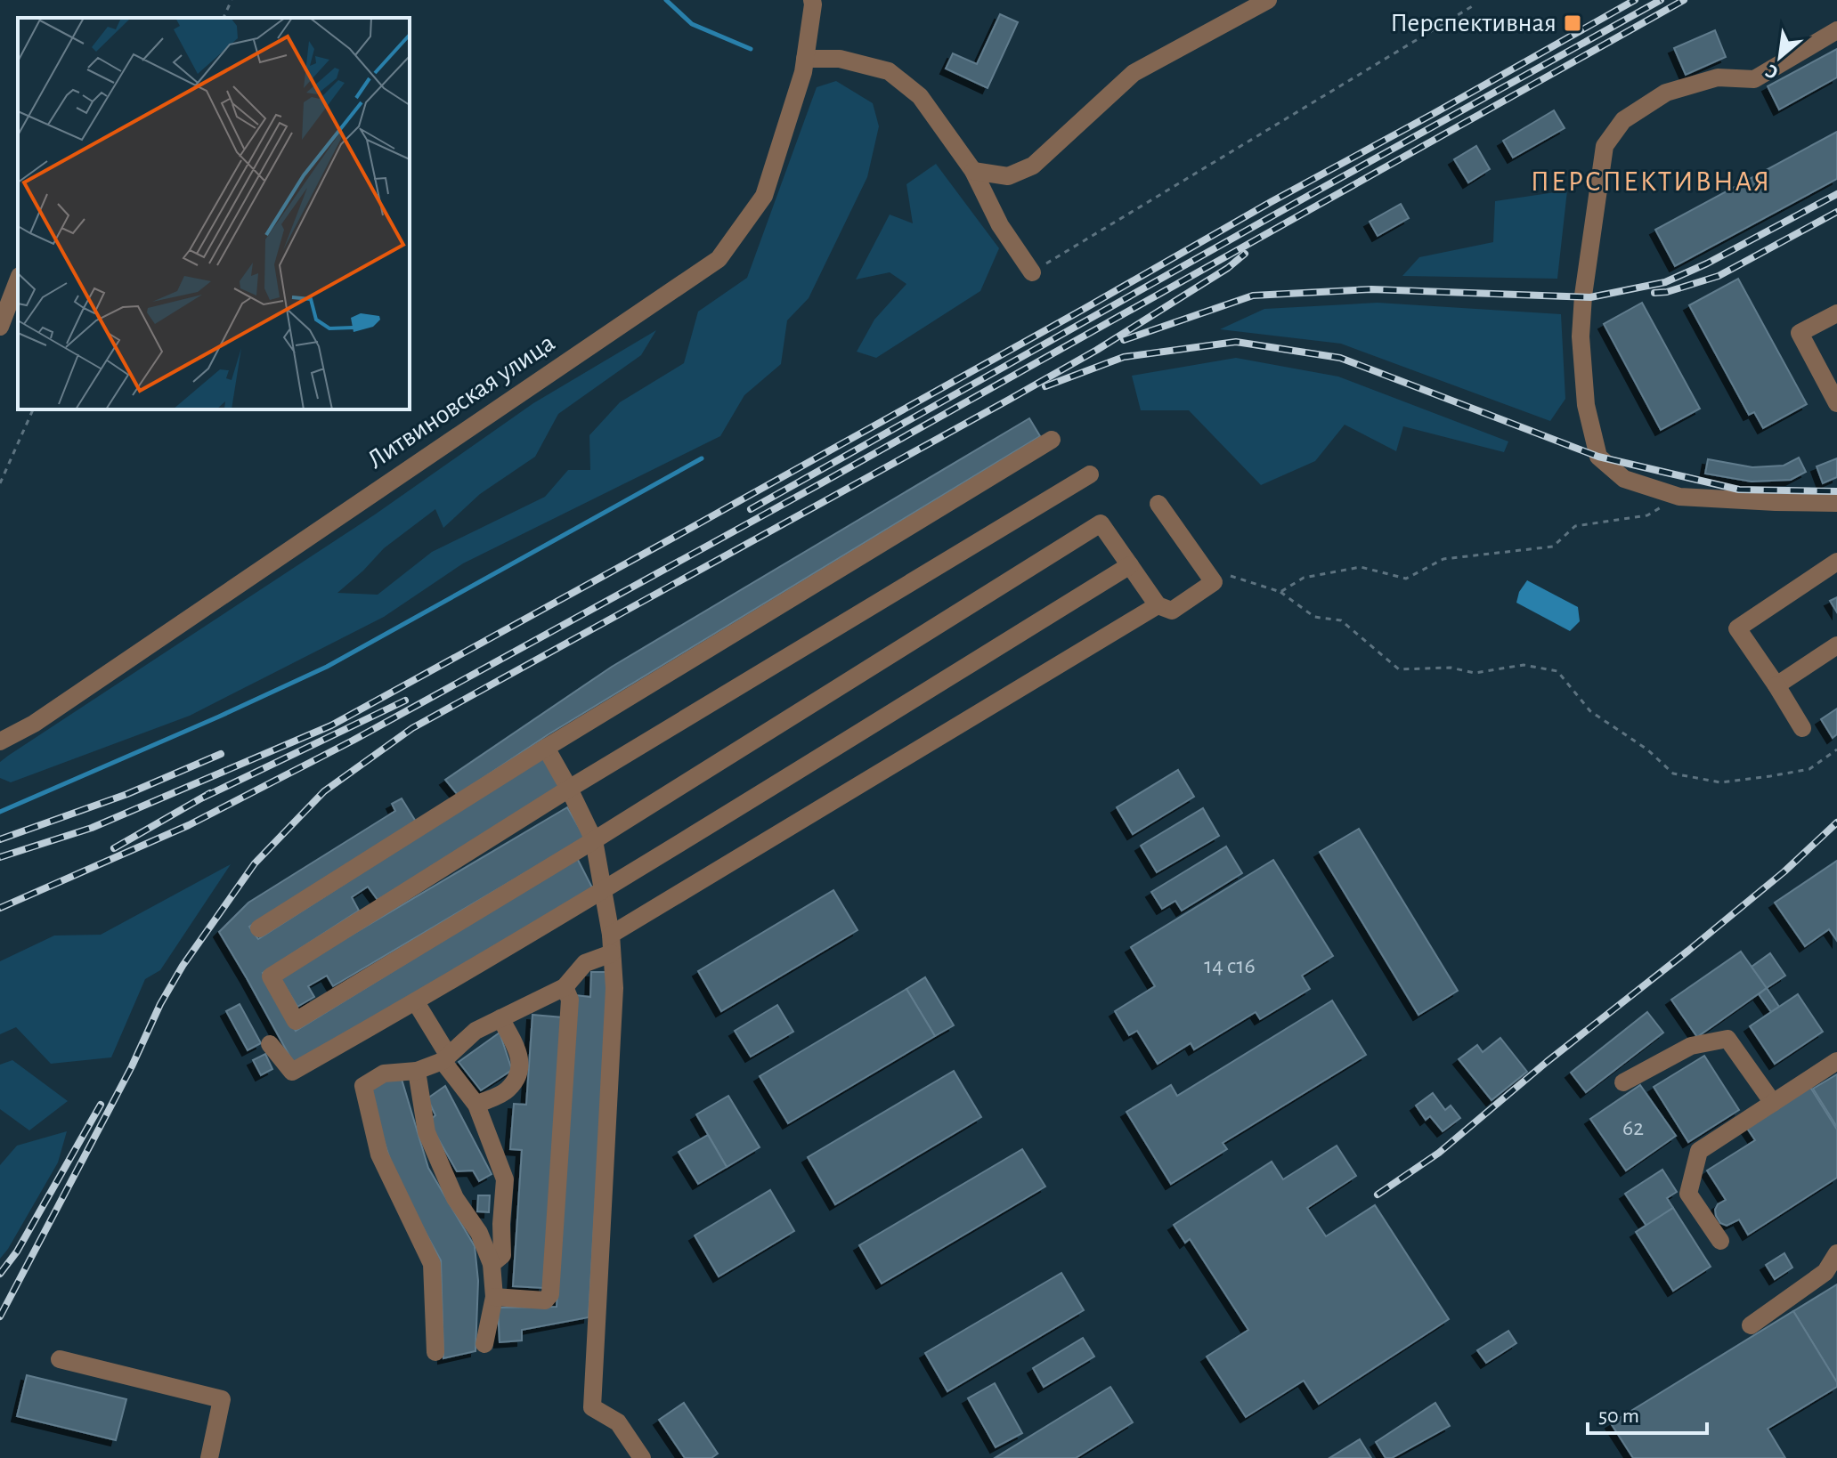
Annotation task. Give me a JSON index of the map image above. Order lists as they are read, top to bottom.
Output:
{
  "streets": {
    "street": ["Литвиновская улица"]
  },
  "districts": ["ПЕРСПЕКТИВНАЯ"],
  "places": {
    "transit": ["Перспективная"]
  },
  "house_numbers": ["14 с16", "62"],
  "scale_bar": "50 m",
  "north": "bottom left"
}
